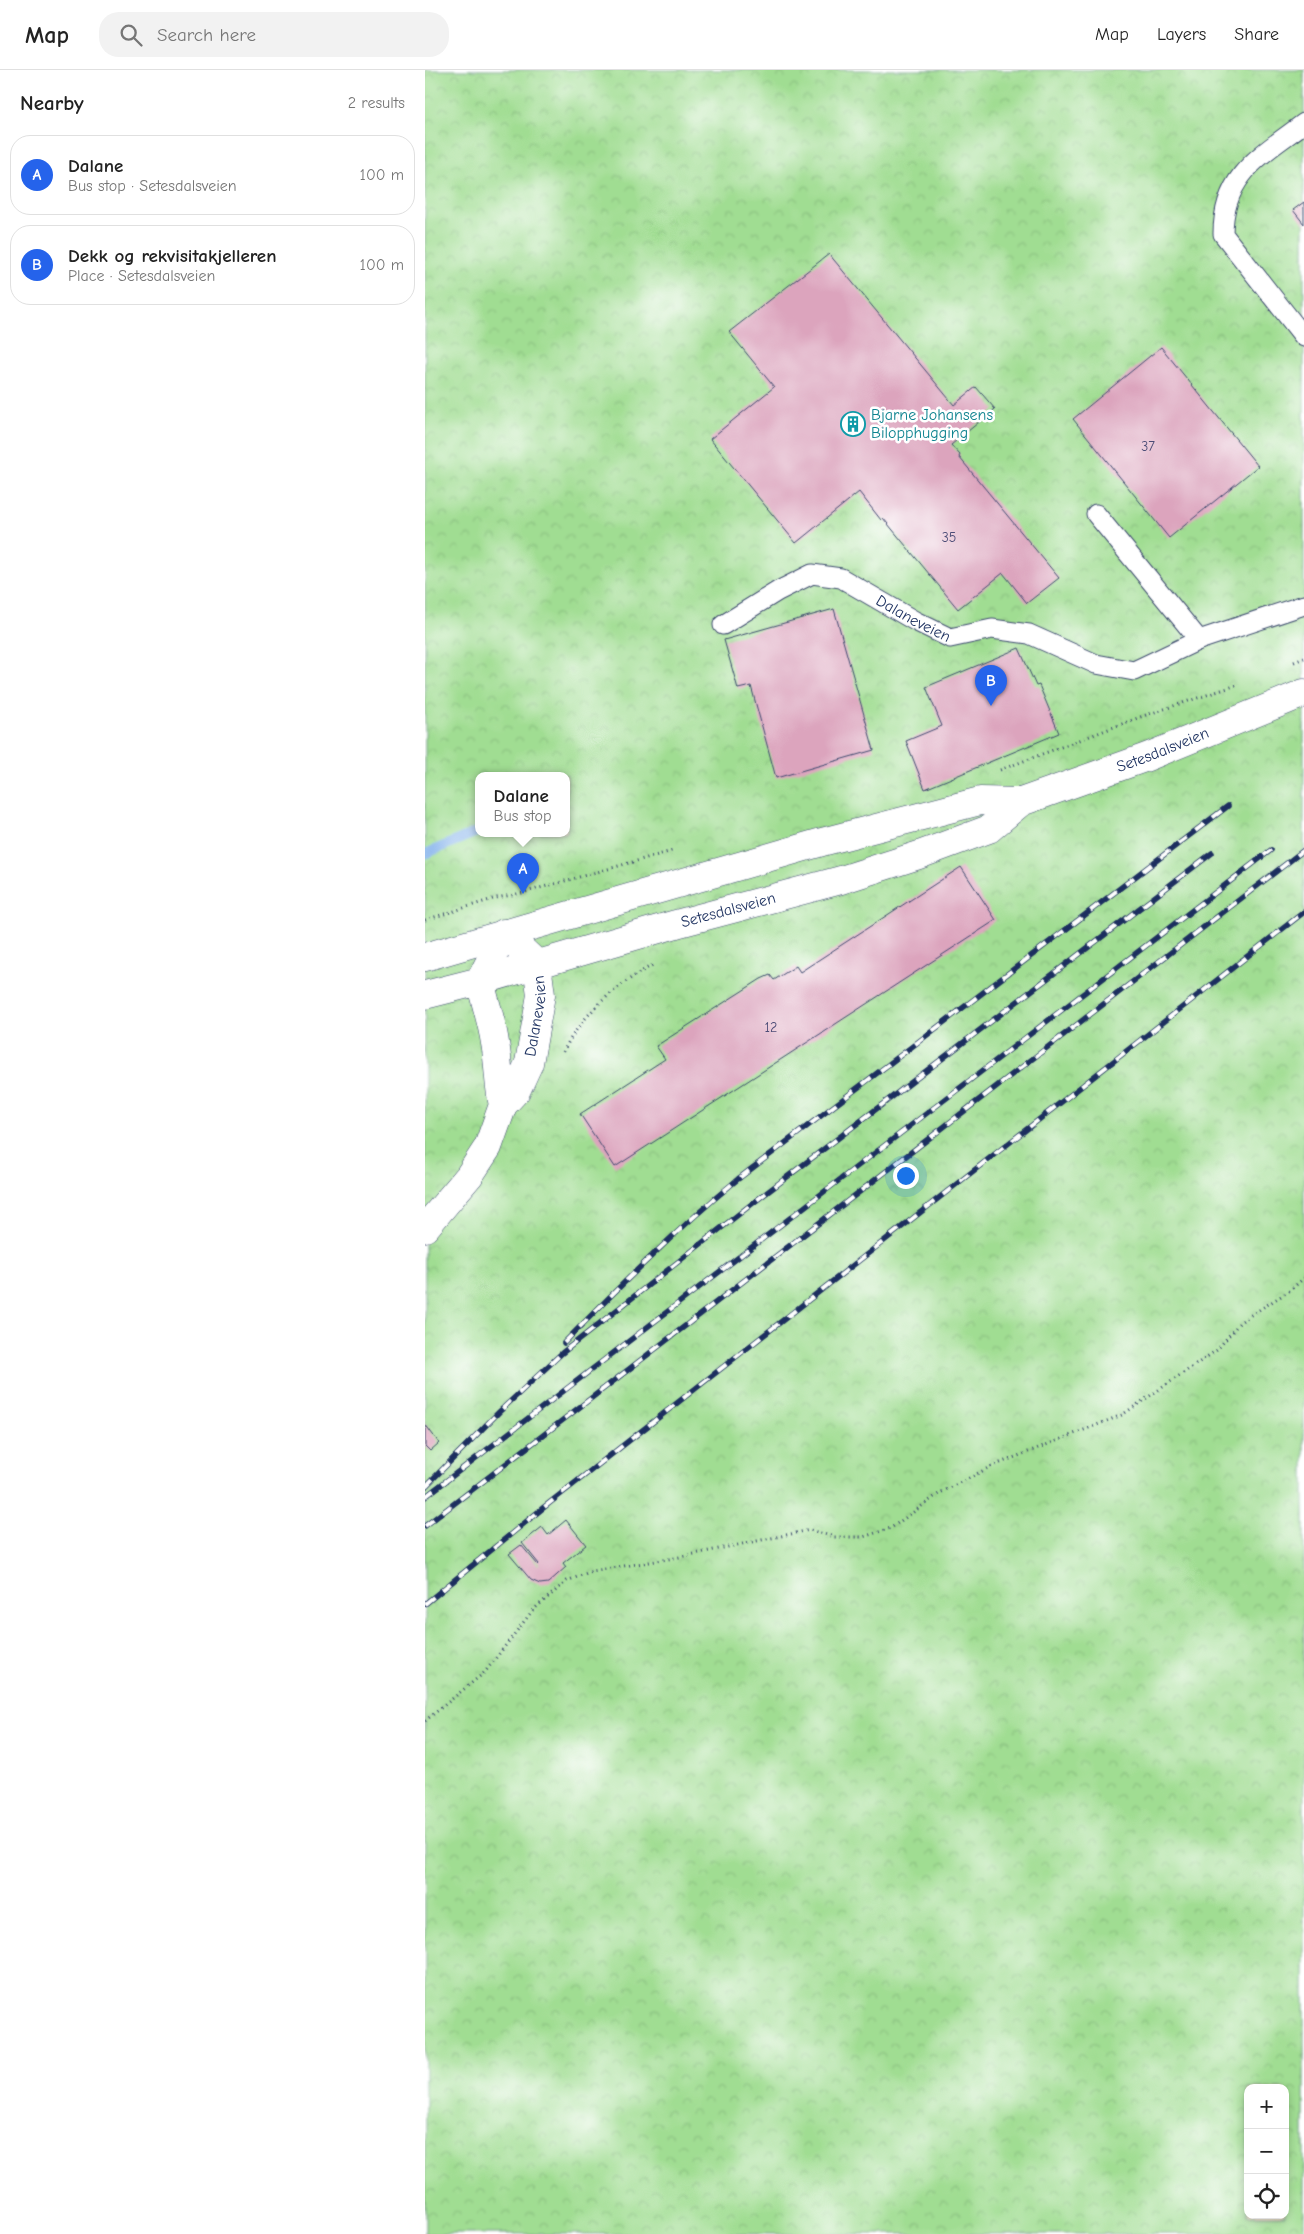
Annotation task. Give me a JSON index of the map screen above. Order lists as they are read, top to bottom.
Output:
{
  "streets": {
    "main road": ["Dalaneveien", "Setesdalsveien"]
  },
  "crossings": [
    ["Dalaneveien", "Setesdalsveien"]
  ],
  "places": {
    "building": ["Bjarne Johansens Bilopphugging"]
  },
  "house_numbers": ["37", "35", "12"],
  "page": {
    "header": "Map",
    "search": "Search here",
    "nav": ["Map", "Layers", "Share"],
    "heading": ["Nearby", "2 results"],
    "list": [
      {
        "mark": "A",
        "name": "Dalane",
        "note": "Bus stop · Setesdalsveien",
        "value": "100 m"
      },
      {
        "mark": "B",
        "name": "Dekk og rekvisitakjelleren",
        "note": "Place · Setesdalsveien",
        "value": "100 m"
      }
    ],
    "pins": ["B", "A"],
    "popup": ["Dalane", "Bus stop"],
    "map_buttons": ["+", "−"]
  }
}
